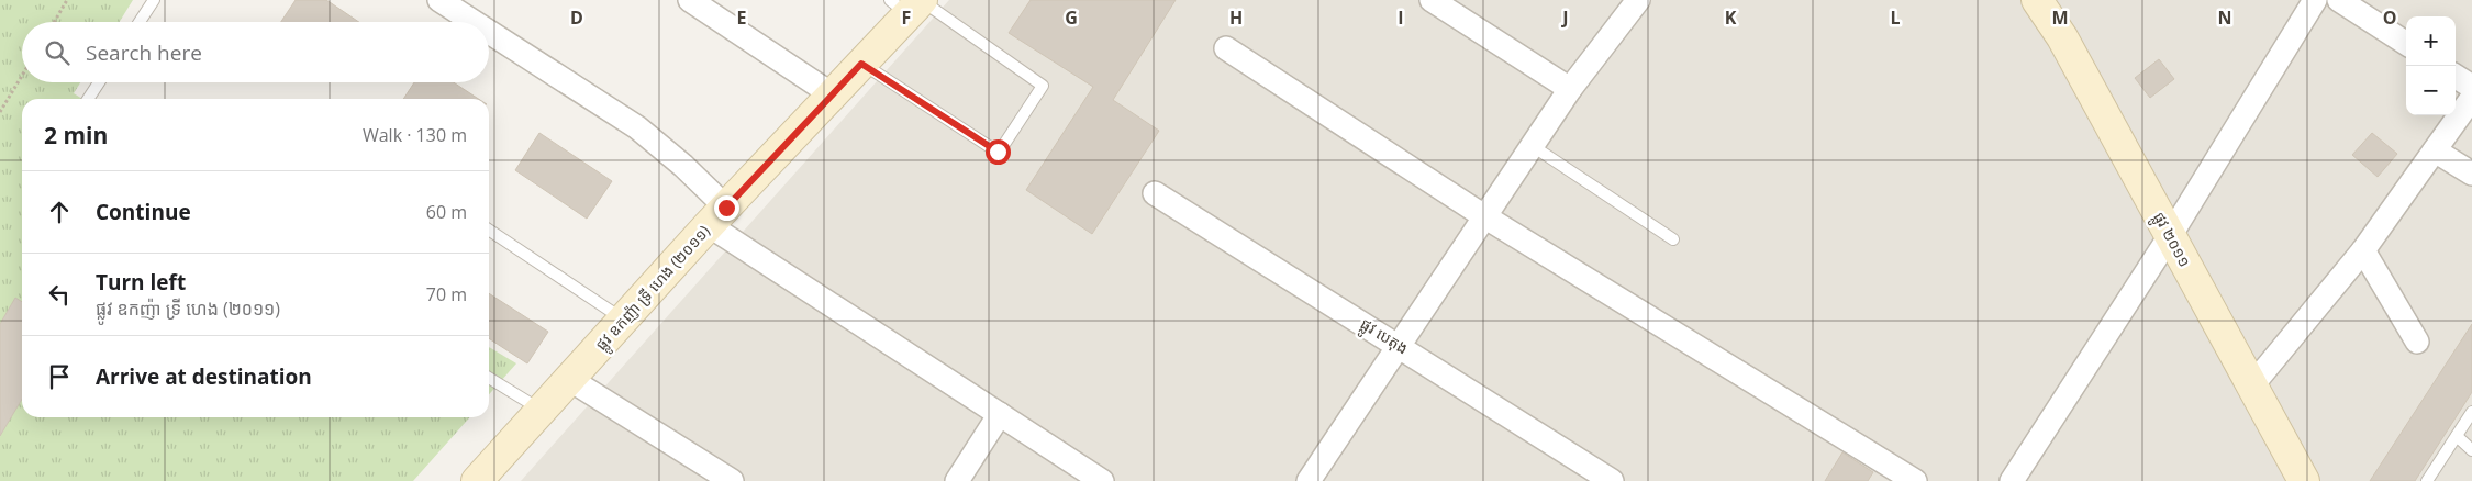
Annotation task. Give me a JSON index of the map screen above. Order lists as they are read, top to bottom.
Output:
{
  "streets": {
    "main road": ["ផ្លូវ ២០១១", "ផ្លូវ ឧកញ៉ា ទ្រី ហេង (២០១១)"],
    "street": ["ផ្លូវ បេតុង"]
  },
  "page": {
    "map_buttons": ["+", "−"],
    "search": "Search here",
    "heading": ["2 min", "Walk · 130 m"],
    "list": [
      ["Continue", "60 m"],
      ["Turn left", "ផ្លូវ ឧកញ៉ា ទ្រី ហេង (២០១១)", "70 m"],
      "Arrive at destination"
    ]
  },
  "grid": {
    "columns": [
      "D",
      "E",
      "F",
      "G",
      "H",
      "I",
      "J",
      "K",
      "L",
      "M",
      "N",
      "O"
    ]
  }
}
